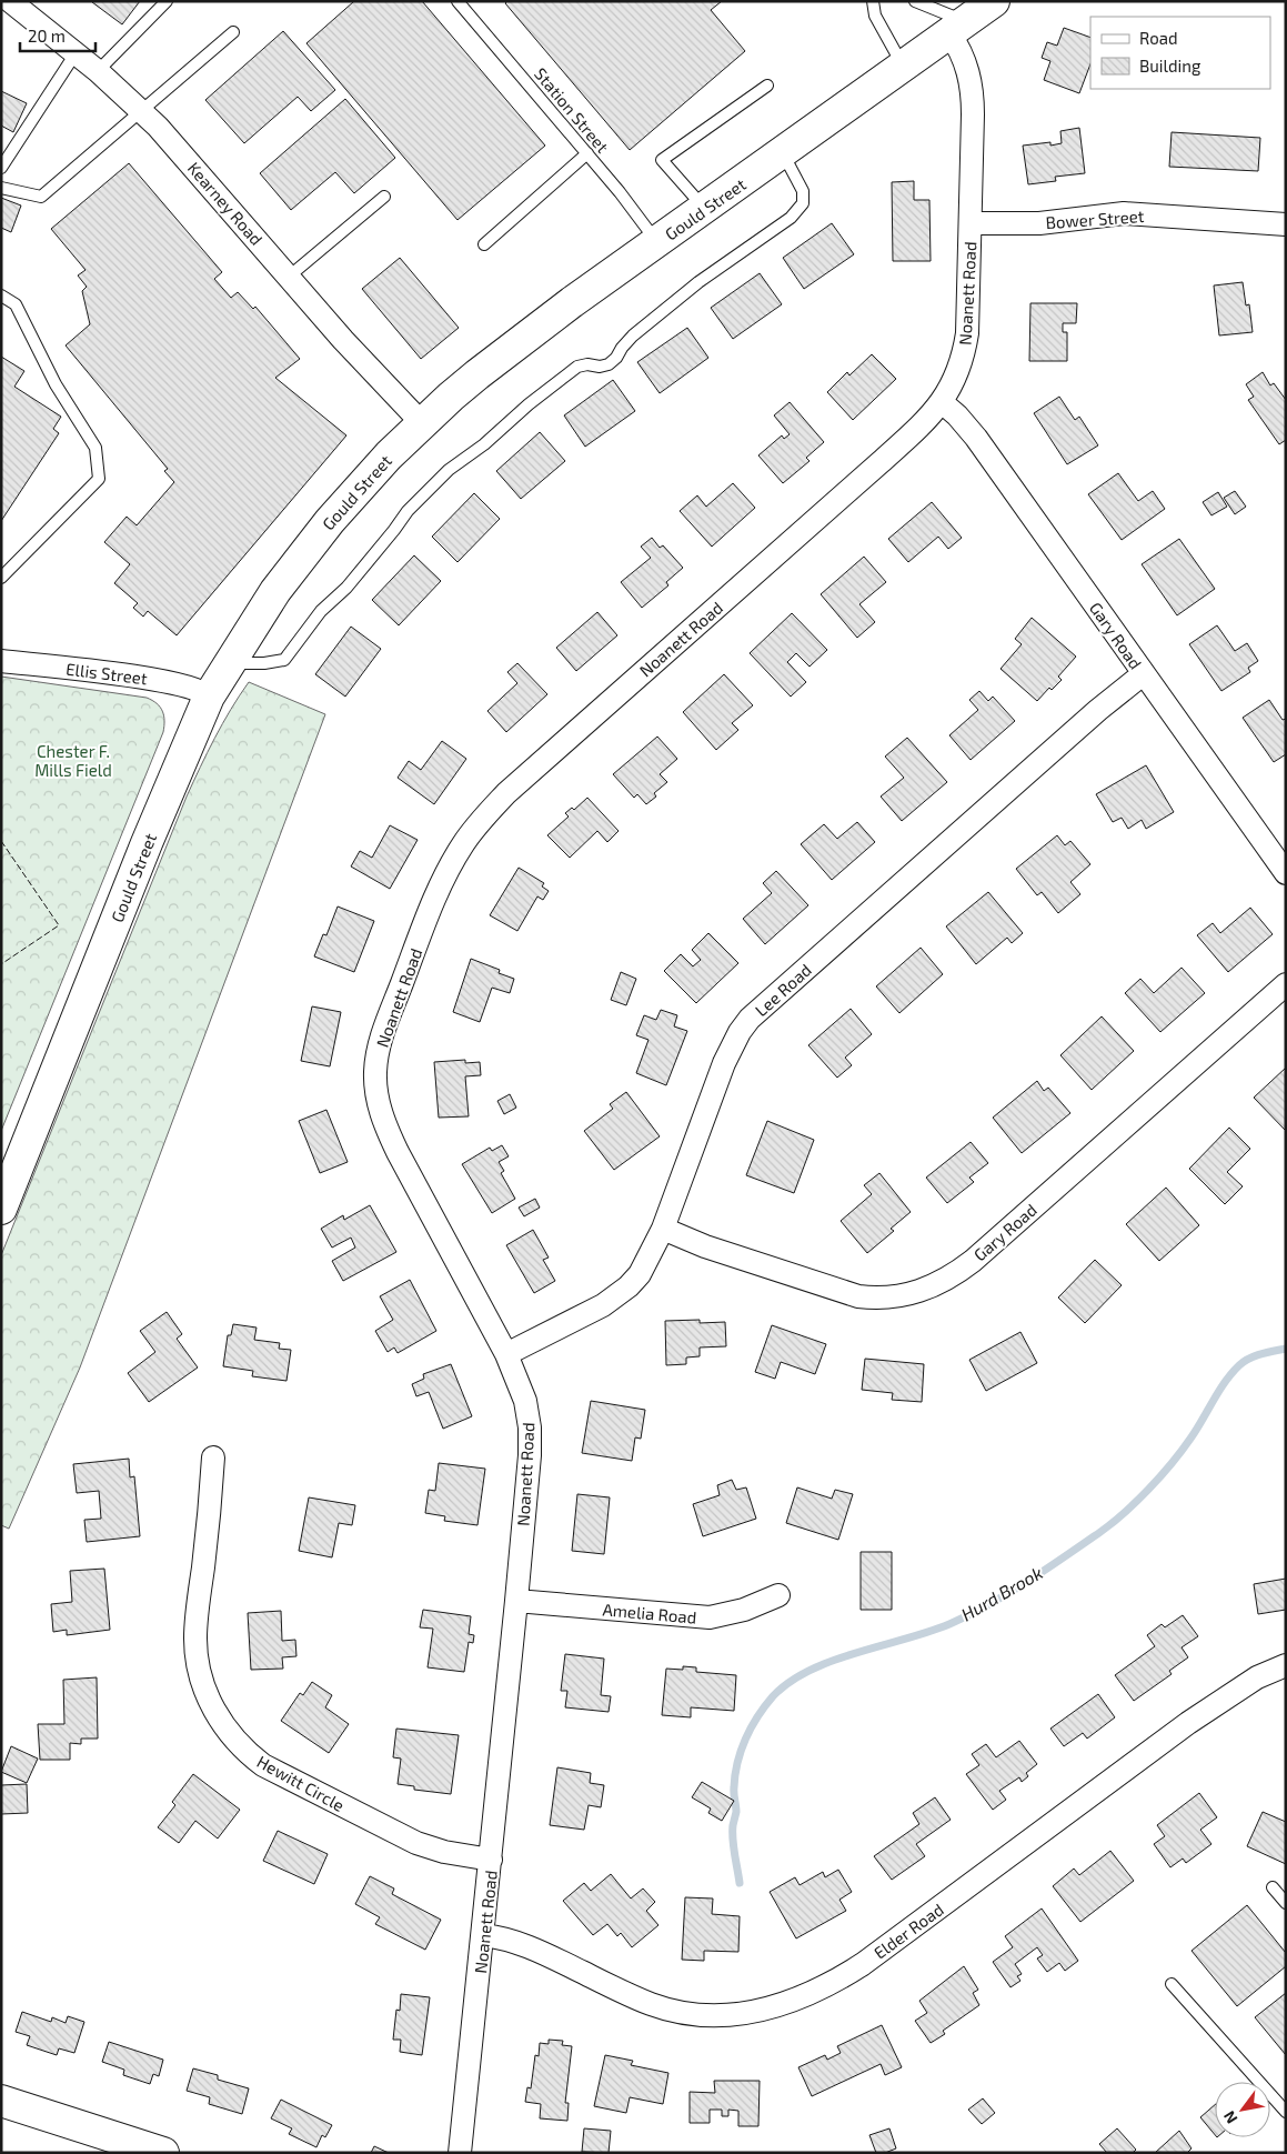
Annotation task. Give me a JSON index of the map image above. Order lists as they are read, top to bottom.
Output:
{
  "streets": {
    "main road": ["Gould Street"],
    "street": [
      "Kearney Road",
      "Bower Street",
      "Noanett Road",
      "Gary Road",
      "Ellis Street",
      "Lee Road",
      "Amelia Road",
      "Hewitt Circle",
      "Elder Road"
    ],
    "lane": ["Station Street"]
  },
  "crossings": [
    ["Station Street", "Gould Street"],
    ["Kearney Road", "Gould Street"],
    ["Gould Street", "Noanett Road"],
    ["Gould Street", "Ellis Street"],
    ["Bower Street", "Noanett Road"],
    ["Noanett Road", "Gary Road"],
    ["Noanett Road", "Lee Road"],
    ["Noanett Road", "Amelia Road"],
    ["Noanett Road", "Hewitt Circle"],
    ["Noanett Road", "Elder Road"],
    ["Gary Road", "Lee Road"]
  ],
  "water": ["Hurd Brook"],
  "parks": ["Chester F. Mills Field"],
  "legend": ["Road", "Building"],
  "scale_bar": "20 m",
  "north": "bottom left"
}
